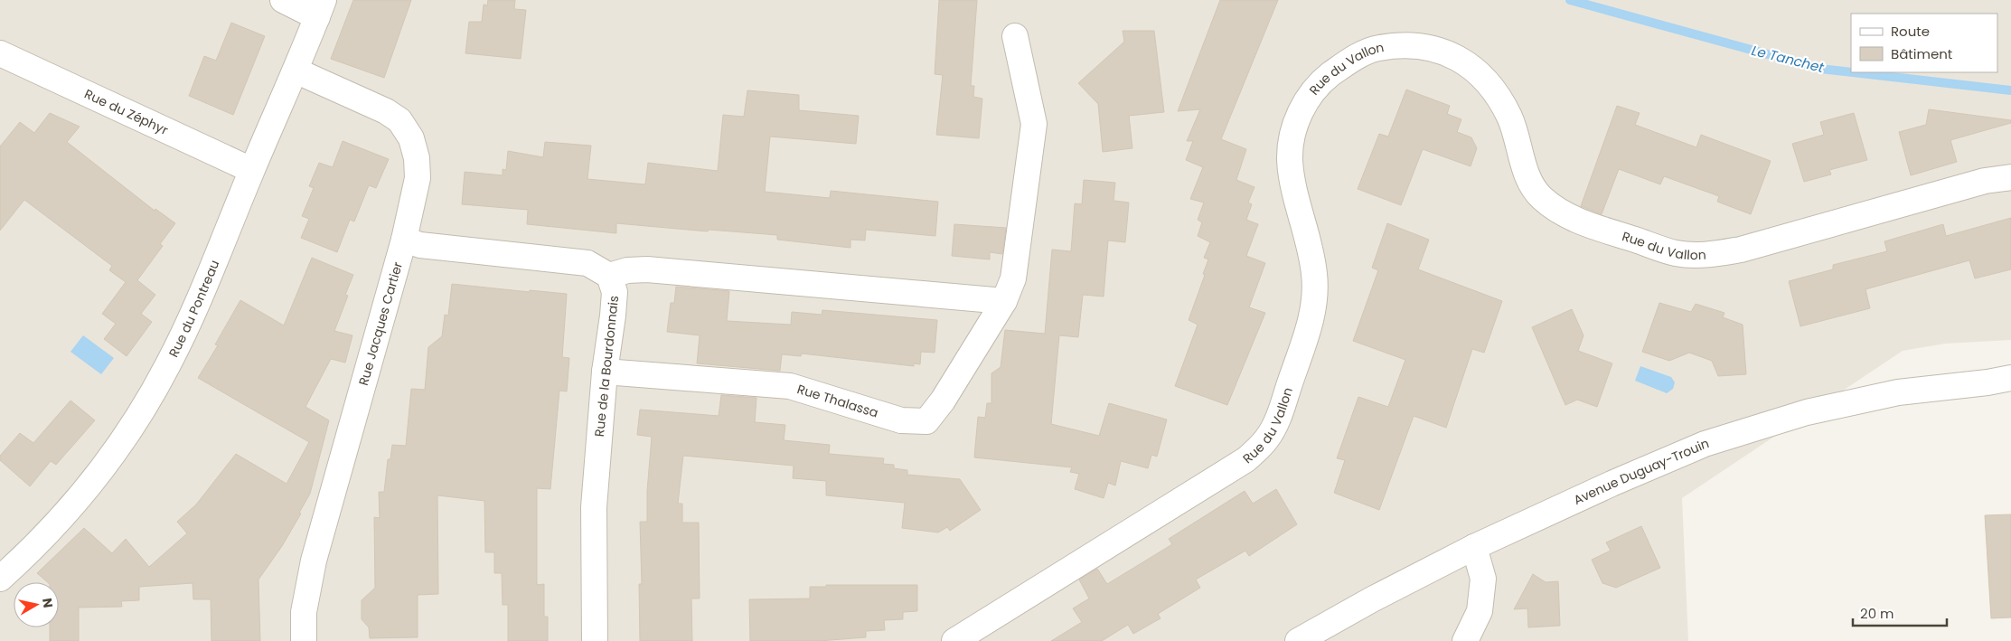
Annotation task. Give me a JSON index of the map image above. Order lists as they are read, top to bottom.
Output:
{
  "streets": {
    "street": [
      "Rue du Vallon",
      "Rue du Zéphyr",
      "Rue du Pontreau",
      "Rue Jacques Cartier",
      "Rue de la Bourdonnais",
      "Rue Thalassa",
      "Avenue Duguay-Trouin"
    ]
  },
  "crossings": [
    ["Rue du Zéphyr", "Rue du Pontreau"],
    ["Rue du Pontreau", "Rue Jacques Cartier"],
    ["Rue de la Bourdonnais", "Rue Thalassa"]
  ],
  "water": ["Le Tanchet"],
  "legend": ["Route", "Bâtiment"],
  "scale_bar": "20 m",
  "north": "right"
}
